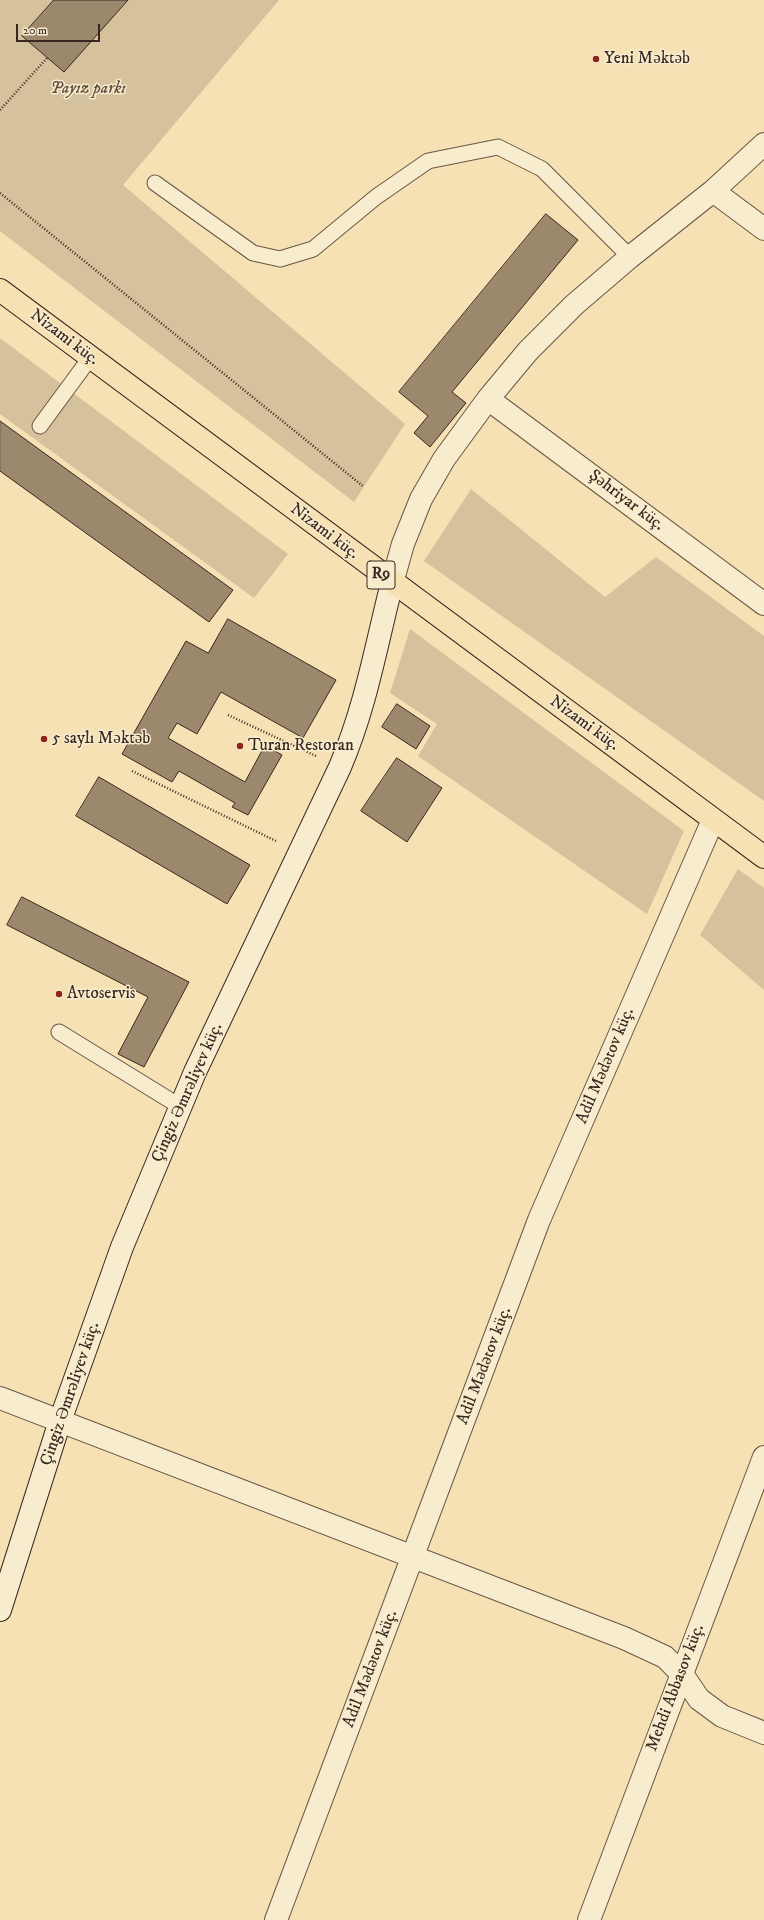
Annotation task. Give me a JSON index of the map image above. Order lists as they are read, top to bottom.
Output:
{
  "streets": {
    "highway": ["Nizami küç.", "R9"],
    "street": [
      "Şəhriyar küç.",
      "Adil Mədətov küç.",
      "Çingiz Əmrəliyev küç.",
      "Mehdi Abbasov küç."
    ]
  },
  "crossings": [
    ["Nizami küç.", "Adil Mədətov küç."],
    ["Nizami küç.", "Çingiz Əmrəliyev küç."],
    ["Şəhriyar küç.", "Çingiz Əmrəliyev küç."]
  ],
  "parks": ["Payız parkı"],
  "places": [
    "Yeni Məktəb",
    "5 saylı Məktəb",
    "Turan Restoran",
    "Avtoservis"
  ],
  "scale_bar": "20 m"
}
